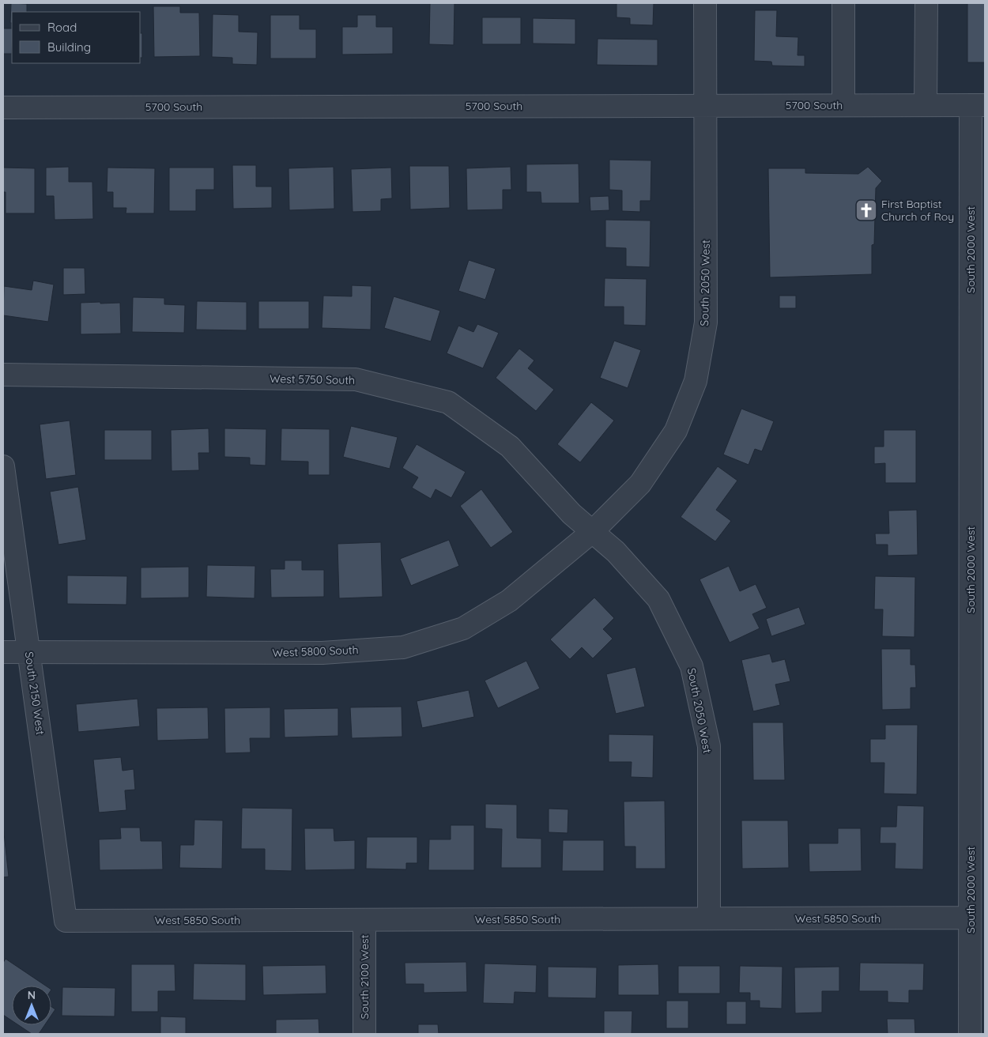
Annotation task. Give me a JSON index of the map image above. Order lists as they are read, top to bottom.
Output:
{
  "streets": {
    "street": [
      "5700 South",
      "South 2000 West",
      "South 2050 West",
      "West 5750 South",
      "West 5800 South",
      "South 2150 West",
      "West 5850 South",
      "South 2100 West"
    ]
  },
  "crossings": [
    ["5700 South", "South 2000 West"],
    ["5700 South", "South 2050 West"],
    ["South 2000 West", "West 5850 South"],
    ["South 2050 West", "West 5750 South"],
    ["South 2050 West", "West 5800 South"],
    ["South 2050 West", "West 5850 South"],
    ["West 5750 South", "West 5800 South"],
    ["West 5800 South", "South 2150 West"],
    ["South 2150 West", "West 5850 South"],
    ["West 5850 South", "South 2100 West"]
  ],
  "places": {
    "church": ["First Baptist Church of Roy"]
  },
  "legend": ["Road", "Building"],
  "north": "top"
}
